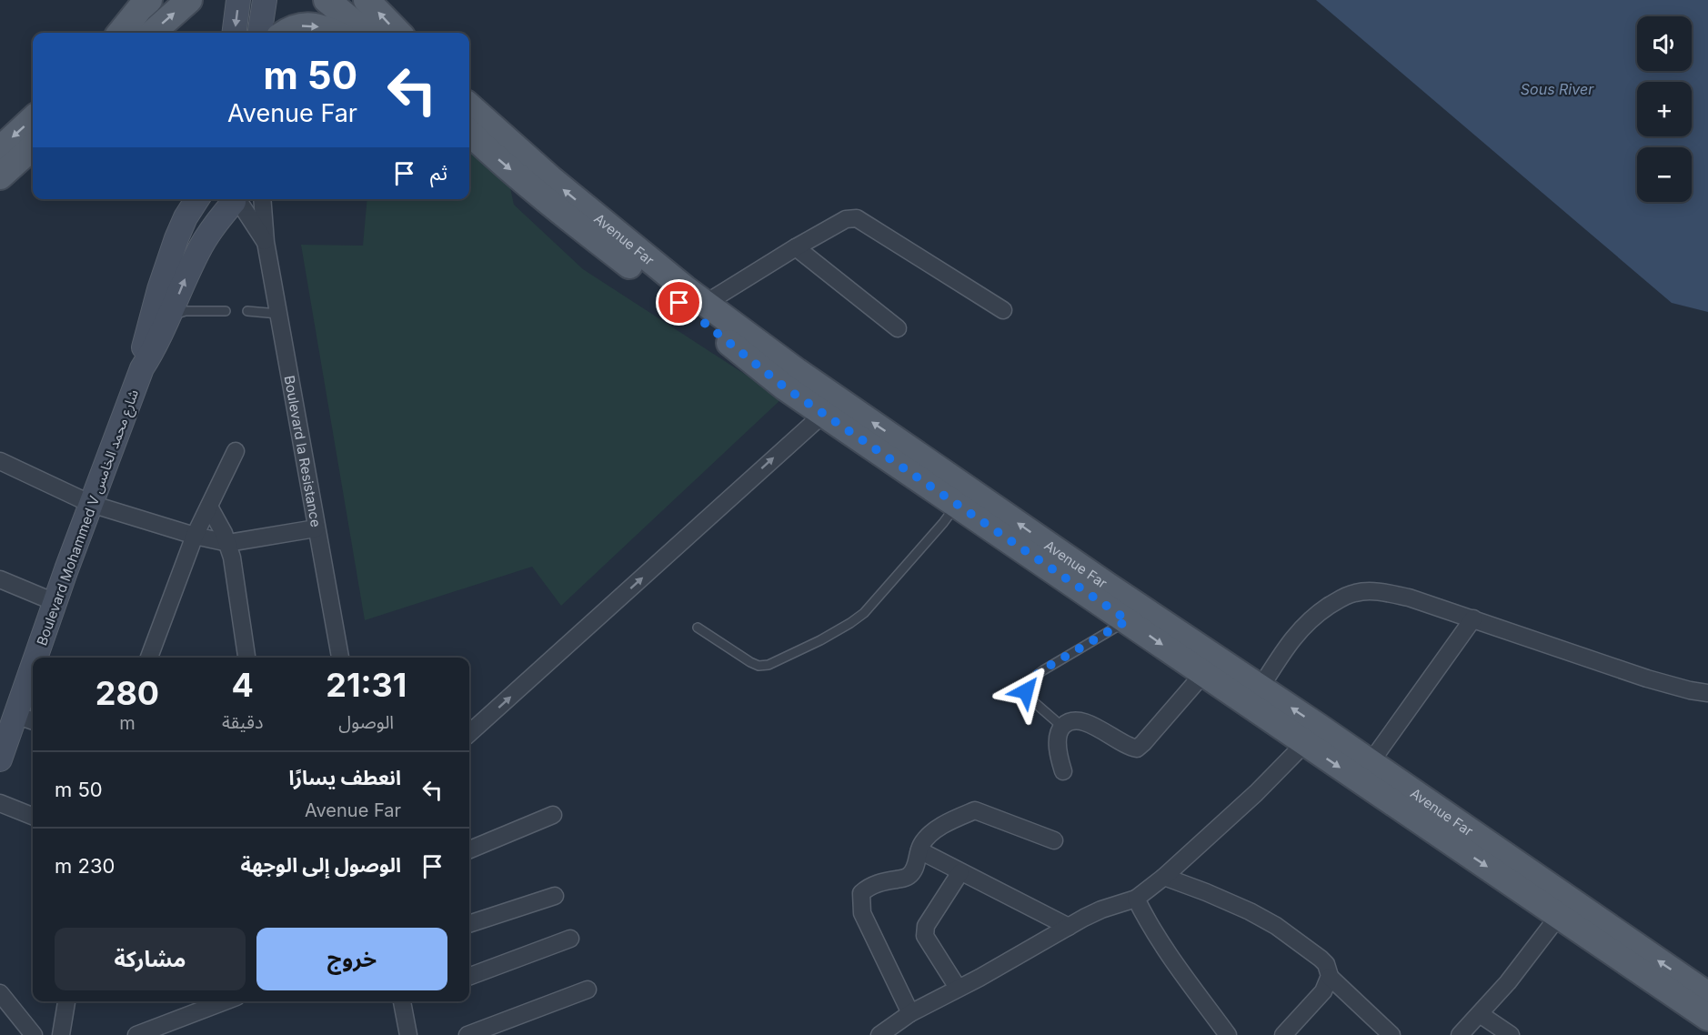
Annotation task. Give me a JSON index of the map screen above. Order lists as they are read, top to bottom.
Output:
{
  "streets": {
    "main road": ["Avenue Far", "Boulevard Mohammed V شارع محمد الخامس"],
    "street": ["Boulevard la Resistance"]
  },
  "water": ["Sous River"],
  "page": {
    "map_buttons": ["+", "−"],
    "turn": ["50 m", "Avenue Far"],
    "then": "ثم",
    "eta": [
      "21:31",
      "الوصول",
      "4",
      "دقيقة",
      "280",
      "m"
    ],
    "list": [
      {
        "name": "انعطف يسارًا",
        "note": "Avenue Far",
        "value": "50 m"
      },
      {
        "name": "الوصول إلى الوجهة",
        "value": "230 m"
      }
    ],
    "buttons": ["خروج", "مشاركة"]
  }
}
